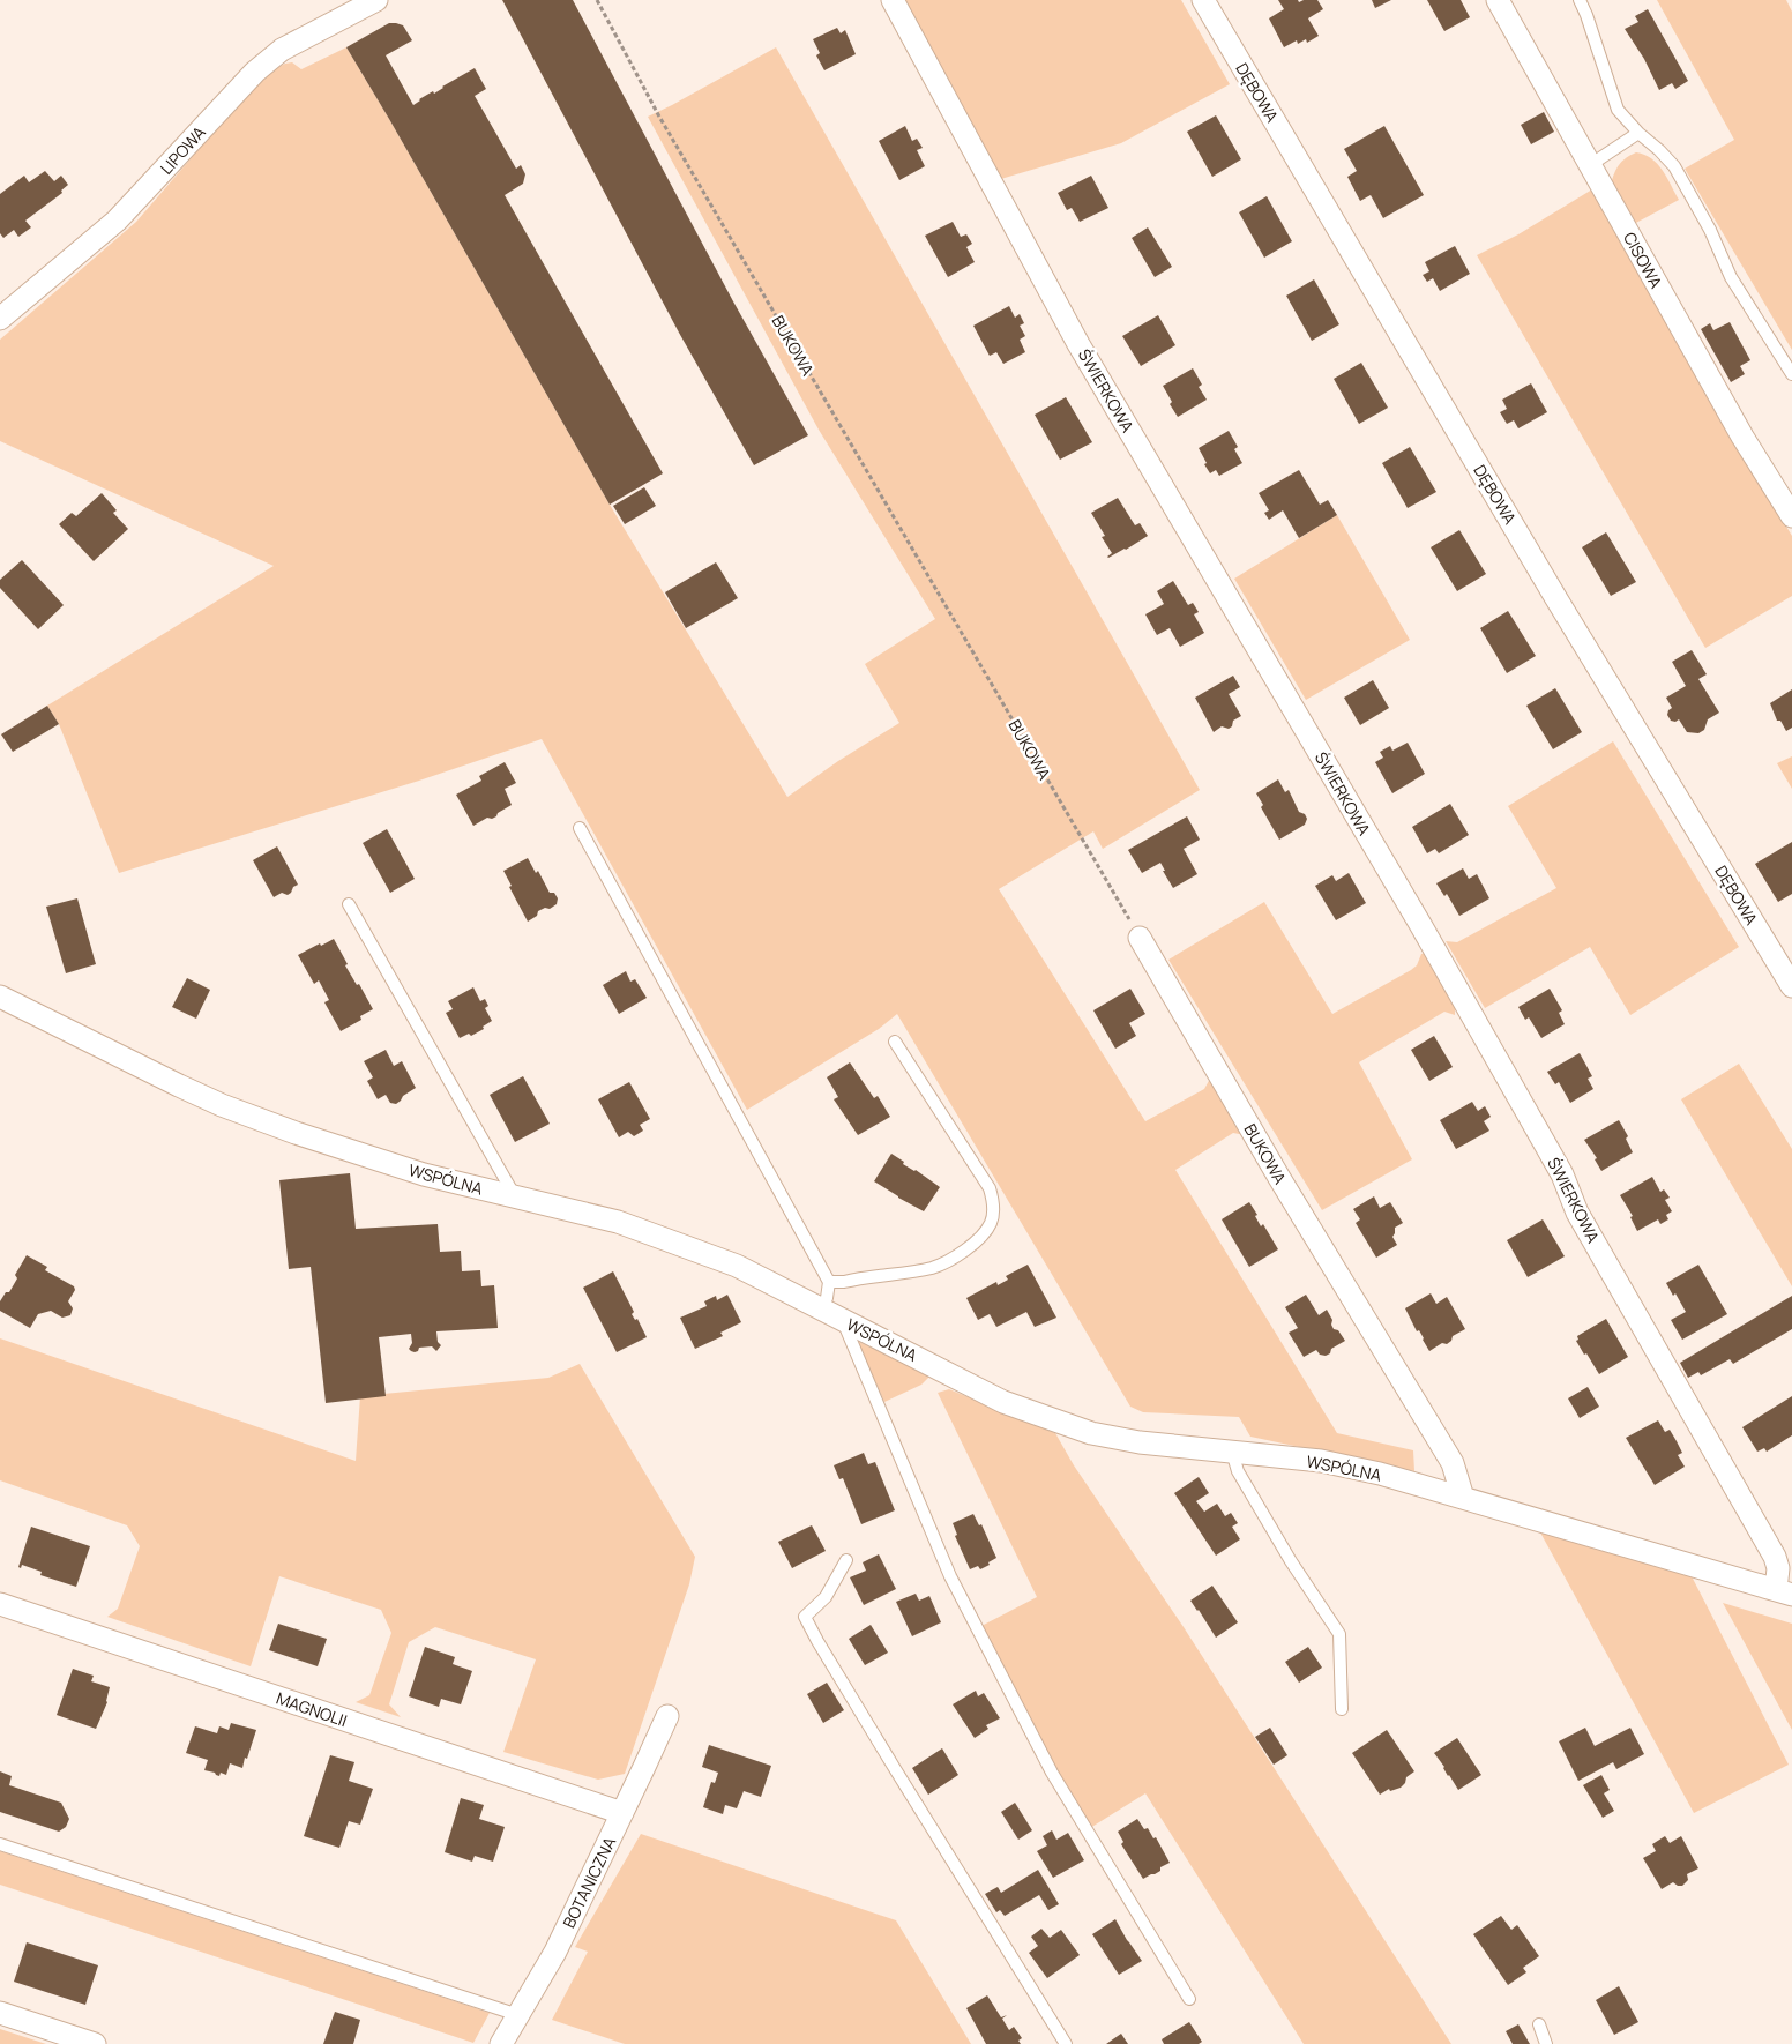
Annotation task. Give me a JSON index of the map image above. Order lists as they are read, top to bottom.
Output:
{
  "streets": {
    "street": [
      "DĘBOWA",
      "LIPOWA",
      "CISOWA",
      "BUKOWA",
      "ŚWIERKOWA",
      "WSPÓLNA",
      "MAGNOLII",
      "BOTANICZNA"
    ]
  },
  "crossings": [
    ["BUKOWA", "WSPÓLNA"],
    ["ŚWIERKOWA", "WSPÓLNA"],
    ["MAGNOLII", "BOTANICZNA"]
  ]
}
